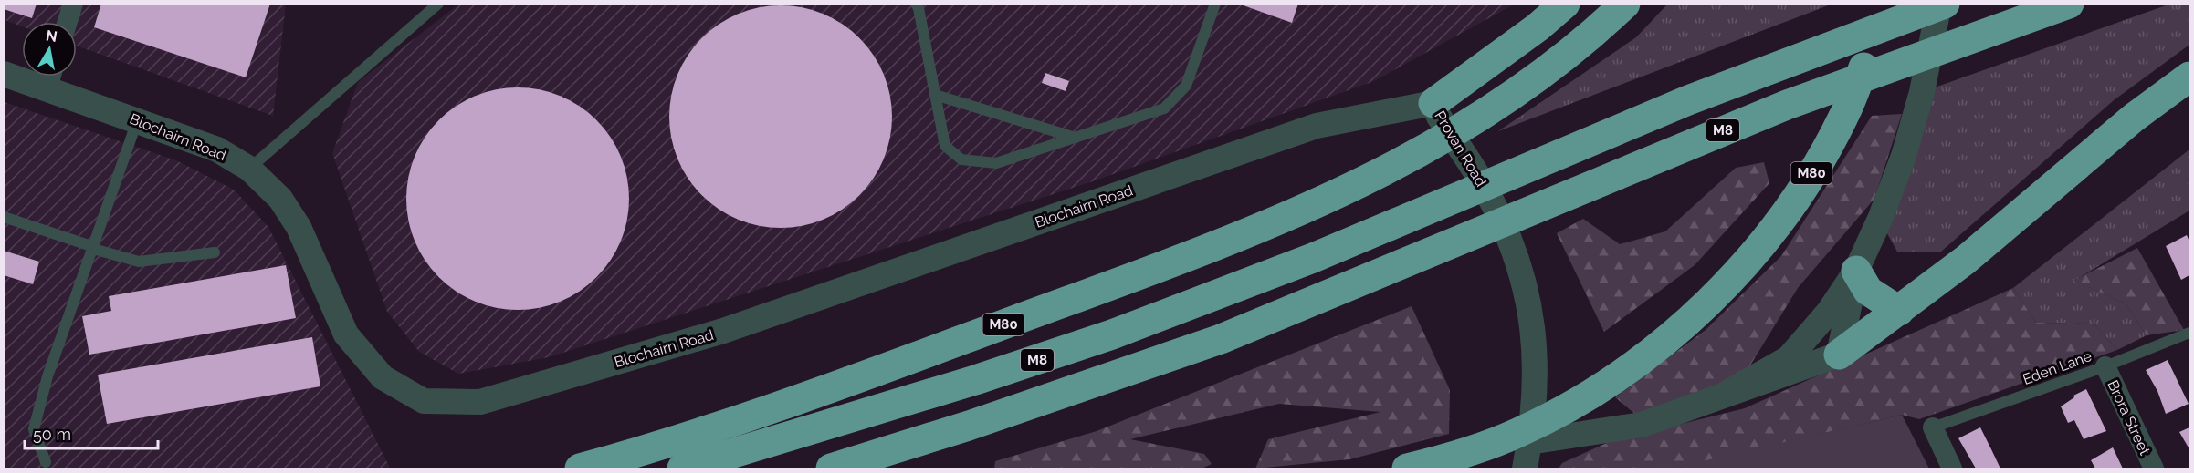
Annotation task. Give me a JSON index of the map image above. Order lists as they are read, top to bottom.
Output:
{
  "streets": {
    "highway": ["M8", "M80"],
    "street": ["Blochairn Road", "Provan Road", "Brora Street"],
    "lane": ["Eden Lane"]
  },
  "crossings": [
    ["Blochairn Road", "Provan Road"],
    ["Eden Lane", "Brora Street"]
  ],
  "scale_bar": "50 m",
  "north": "top"
}
